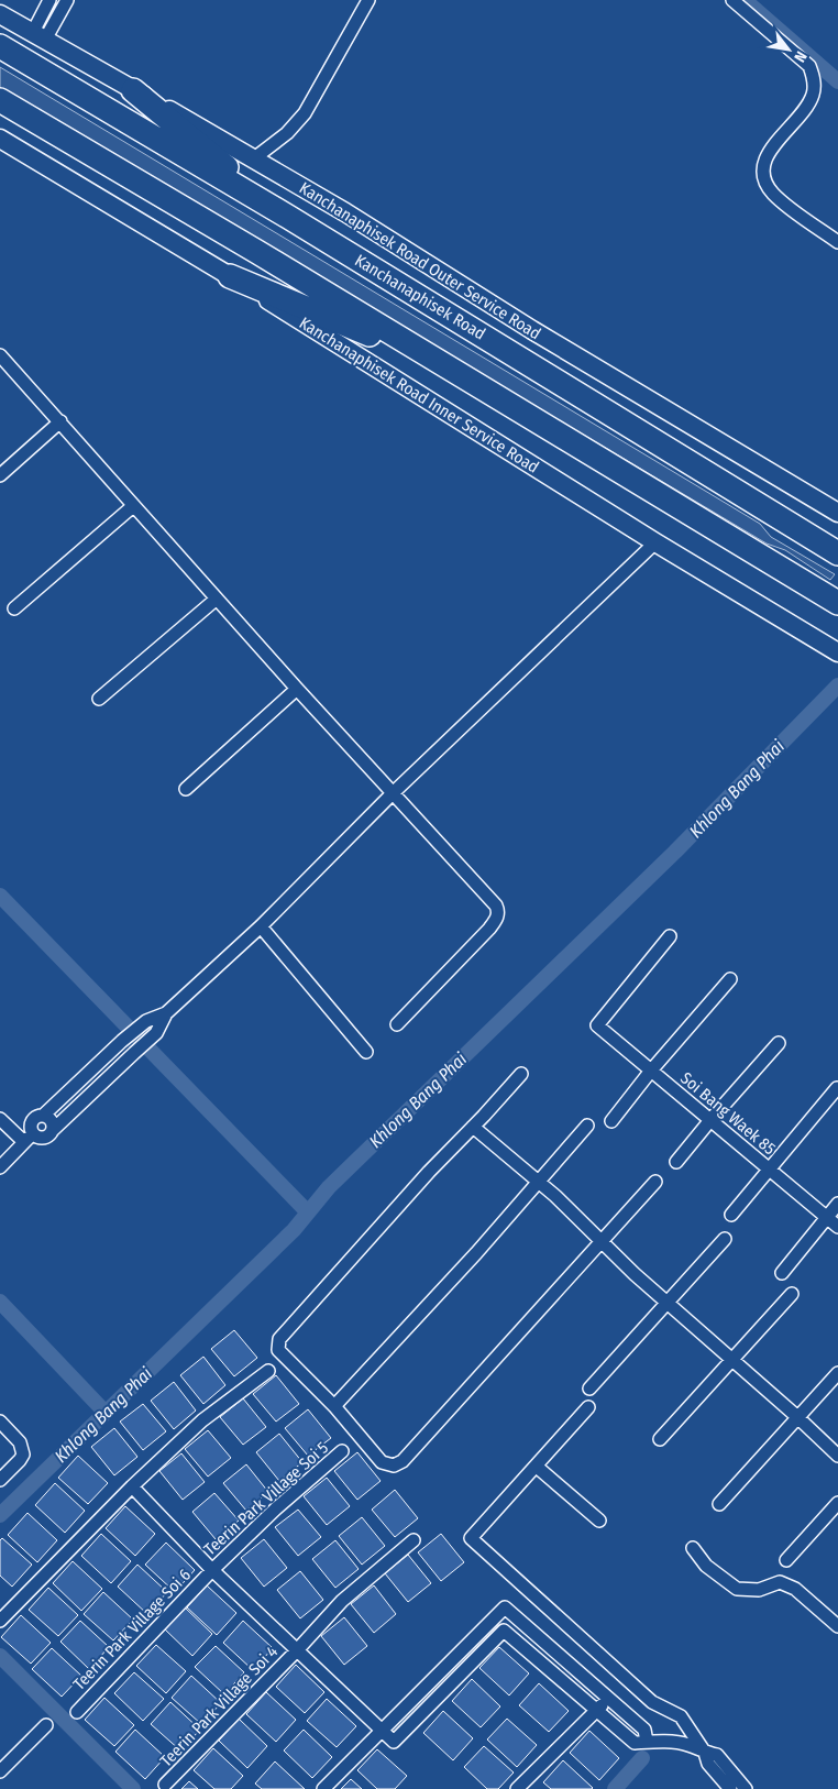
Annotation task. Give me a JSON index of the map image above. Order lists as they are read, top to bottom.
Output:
{
  "streets": {
    "highway": ["Kanchanaphisek Road"],
    "main road": ["Kanchanaphisek Road Outer Service Road", "Kanchanaphisek Road Inner Service Road"],
    "street": [
      "Soi Bang Waek 85",
      "Teerin Park Village Soi 5",
      "Teerin Park Village Soi 6",
      "Teerin Park Village Soi 4"
    ]
  },
  "crossings": [
    ["Teerin Park Village Soi 5", "Teerin Park Village Soi 6"]
  ],
  "water": ["Khlong Bang Phai"],
  "north": "bottom right"
}
